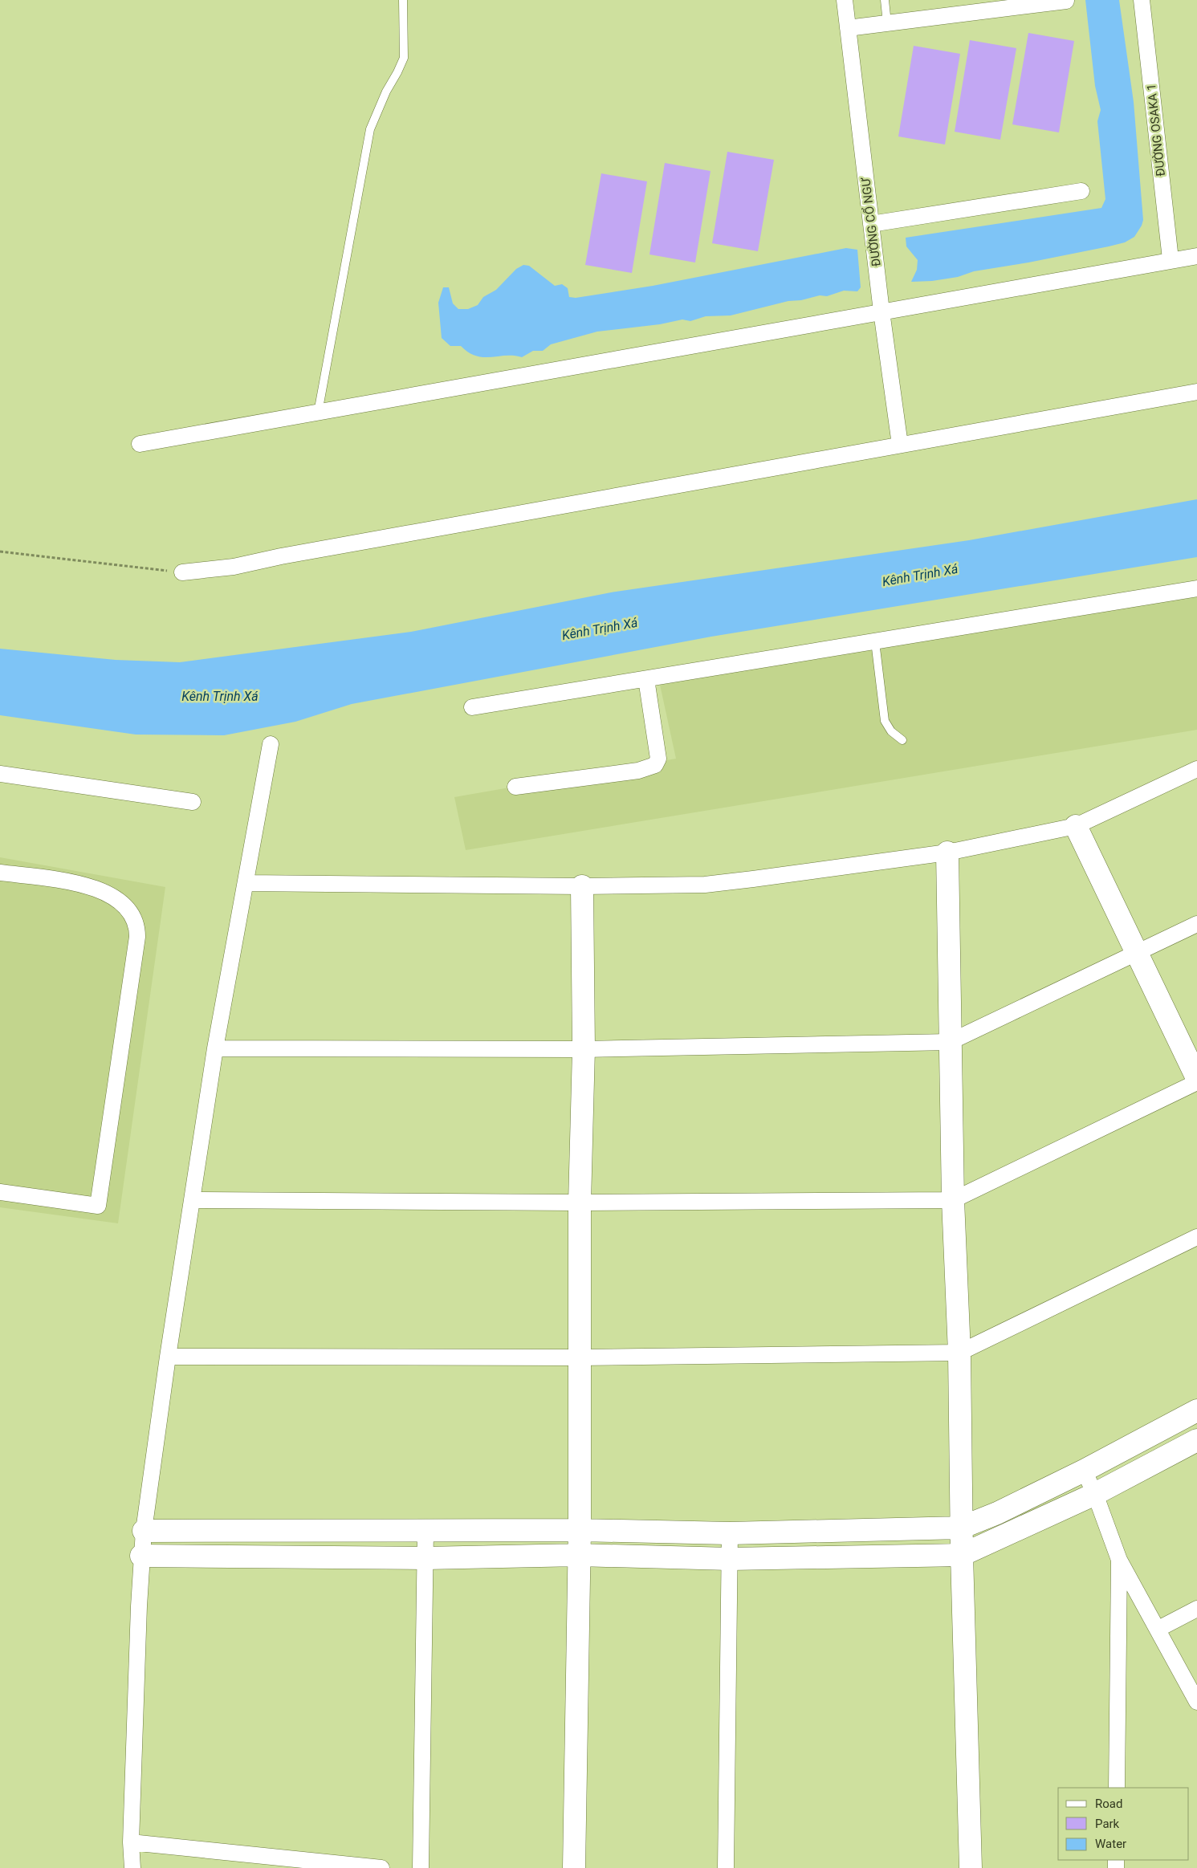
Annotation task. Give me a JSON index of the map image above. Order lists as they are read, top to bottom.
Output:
{
  "streets": {
    "street": ["ĐƯỜNG OSAKA 1", "ĐƯỜNG CỔ NGƯ"]
  },
  "water": ["Kênh Trịnh Xá"],
  "legend": ["Road", "Park", "Water"]
}
